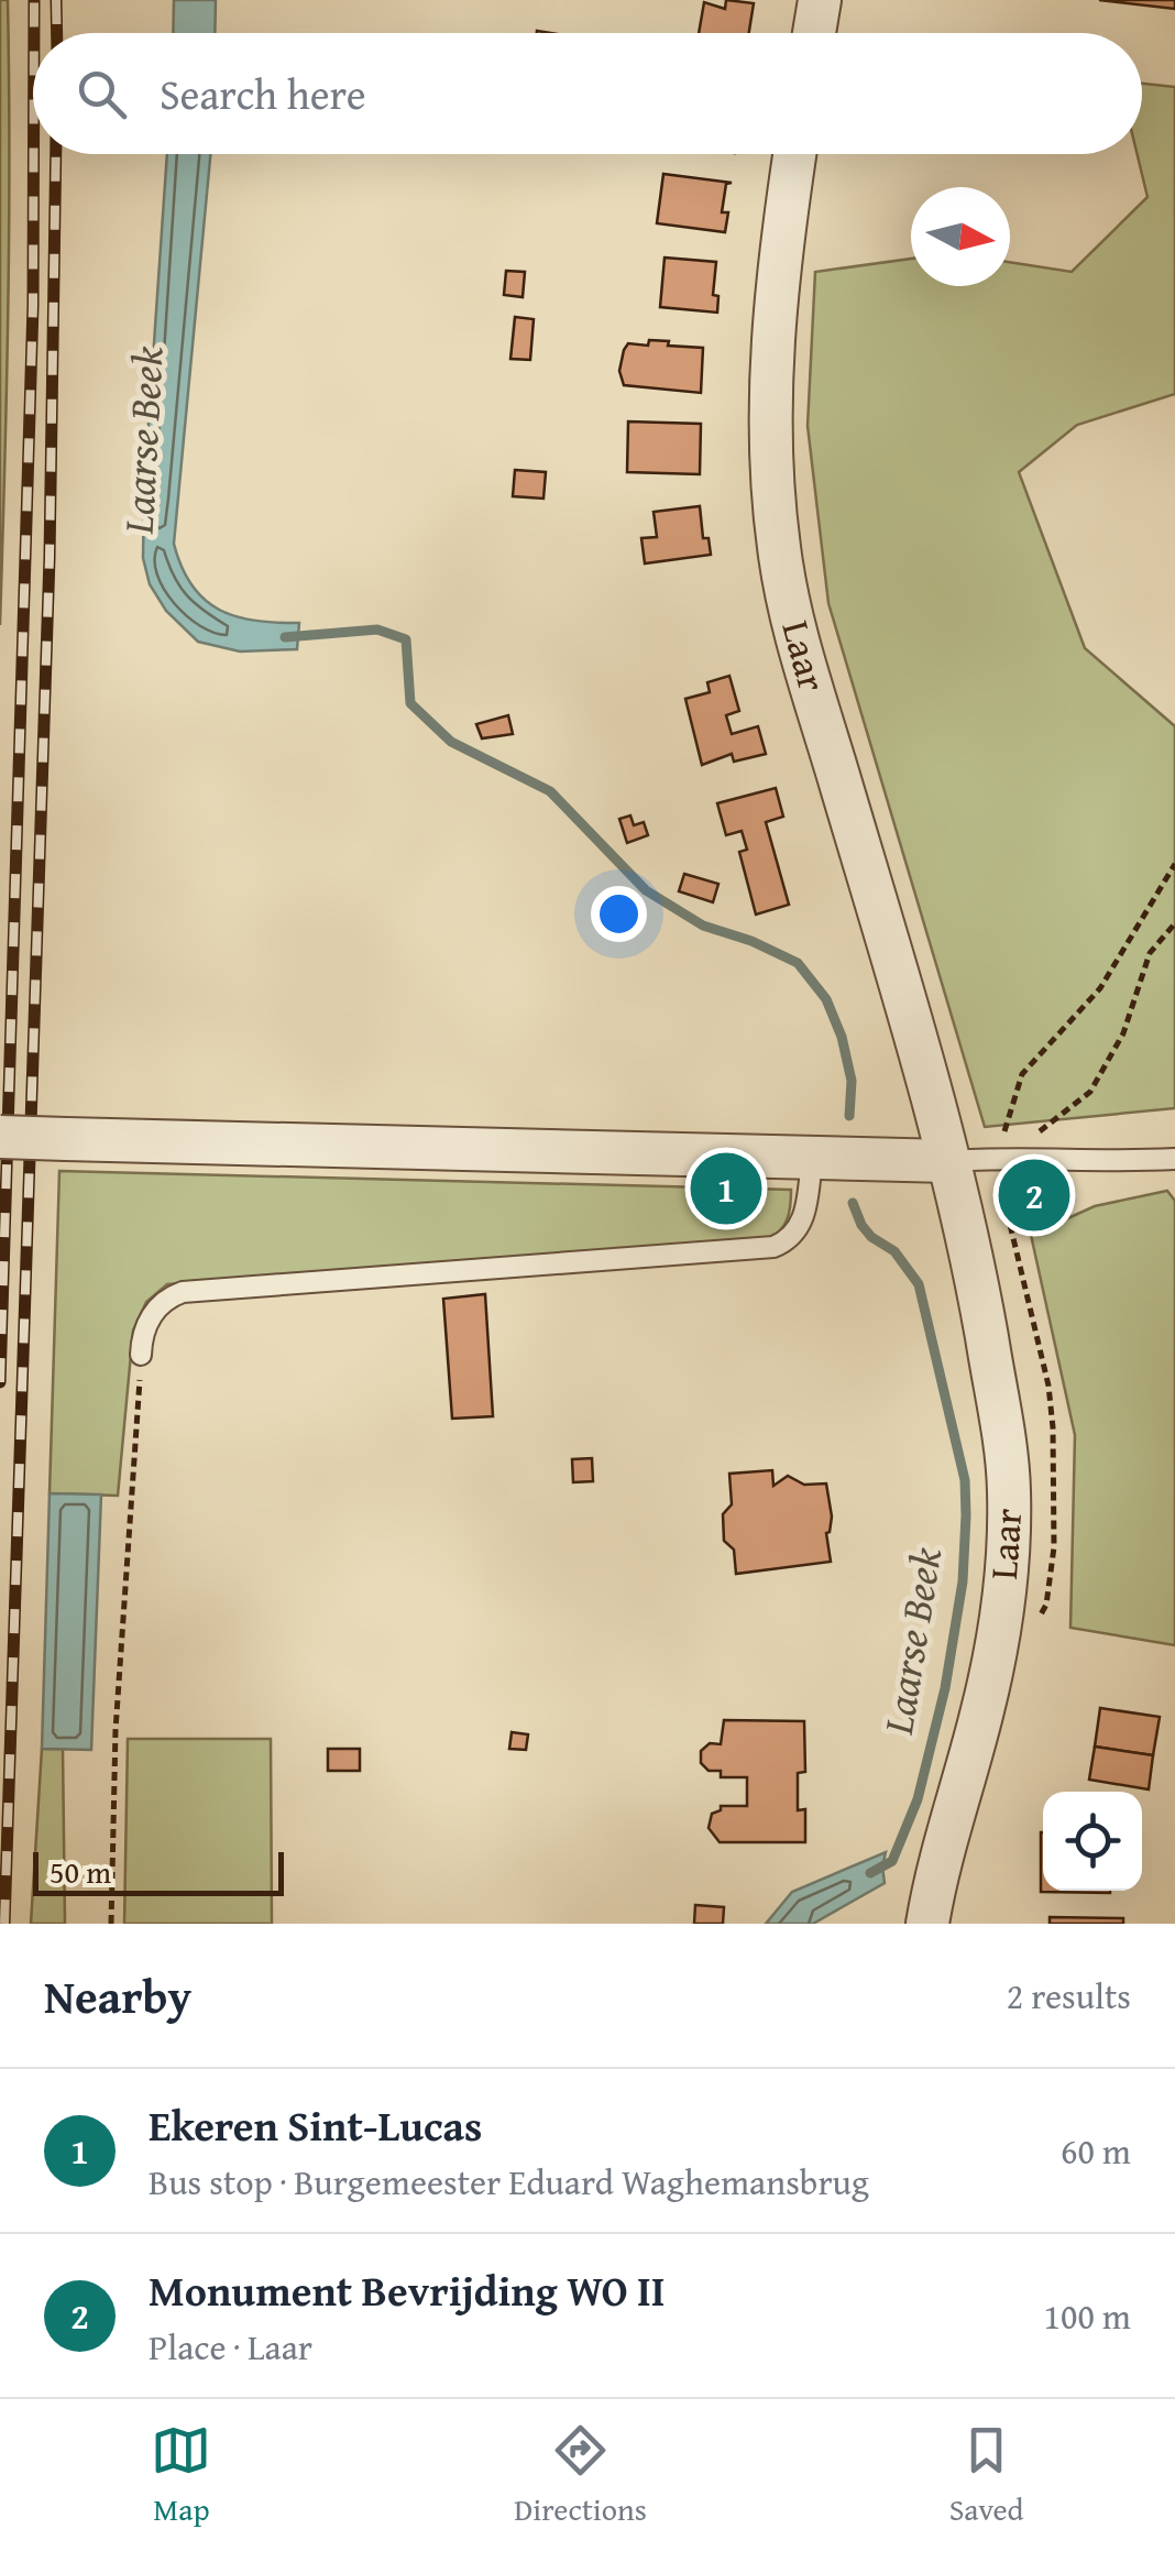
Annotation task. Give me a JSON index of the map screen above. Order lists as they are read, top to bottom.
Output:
{
  "streets": {
    "street": ["Laar"]
  },
  "water": ["Laarse Beek"],
  "scale_bar": "50 m",
  "north": "right",
  "page": {
    "search": "Search here",
    "pins": ["1", "2"],
    "scale": "50 m",
    "heading": ["Nearby", "2 results"],
    "list": [
      {
        "mark": "1",
        "name": "Ekeren Sint-Lucas",
        "note": "Bus stop · Burgemeester Eduard Waghemansbrug",
        "value": "60 m"
      },
      {
        "mark": "2",
        "name": "Monument Bevrijding WO II",
        "note": "Place · Laar",
        "value": "100 m"
      }
    ],
    "nav": ["Map", "Directions", "Saved"]
  }
}
